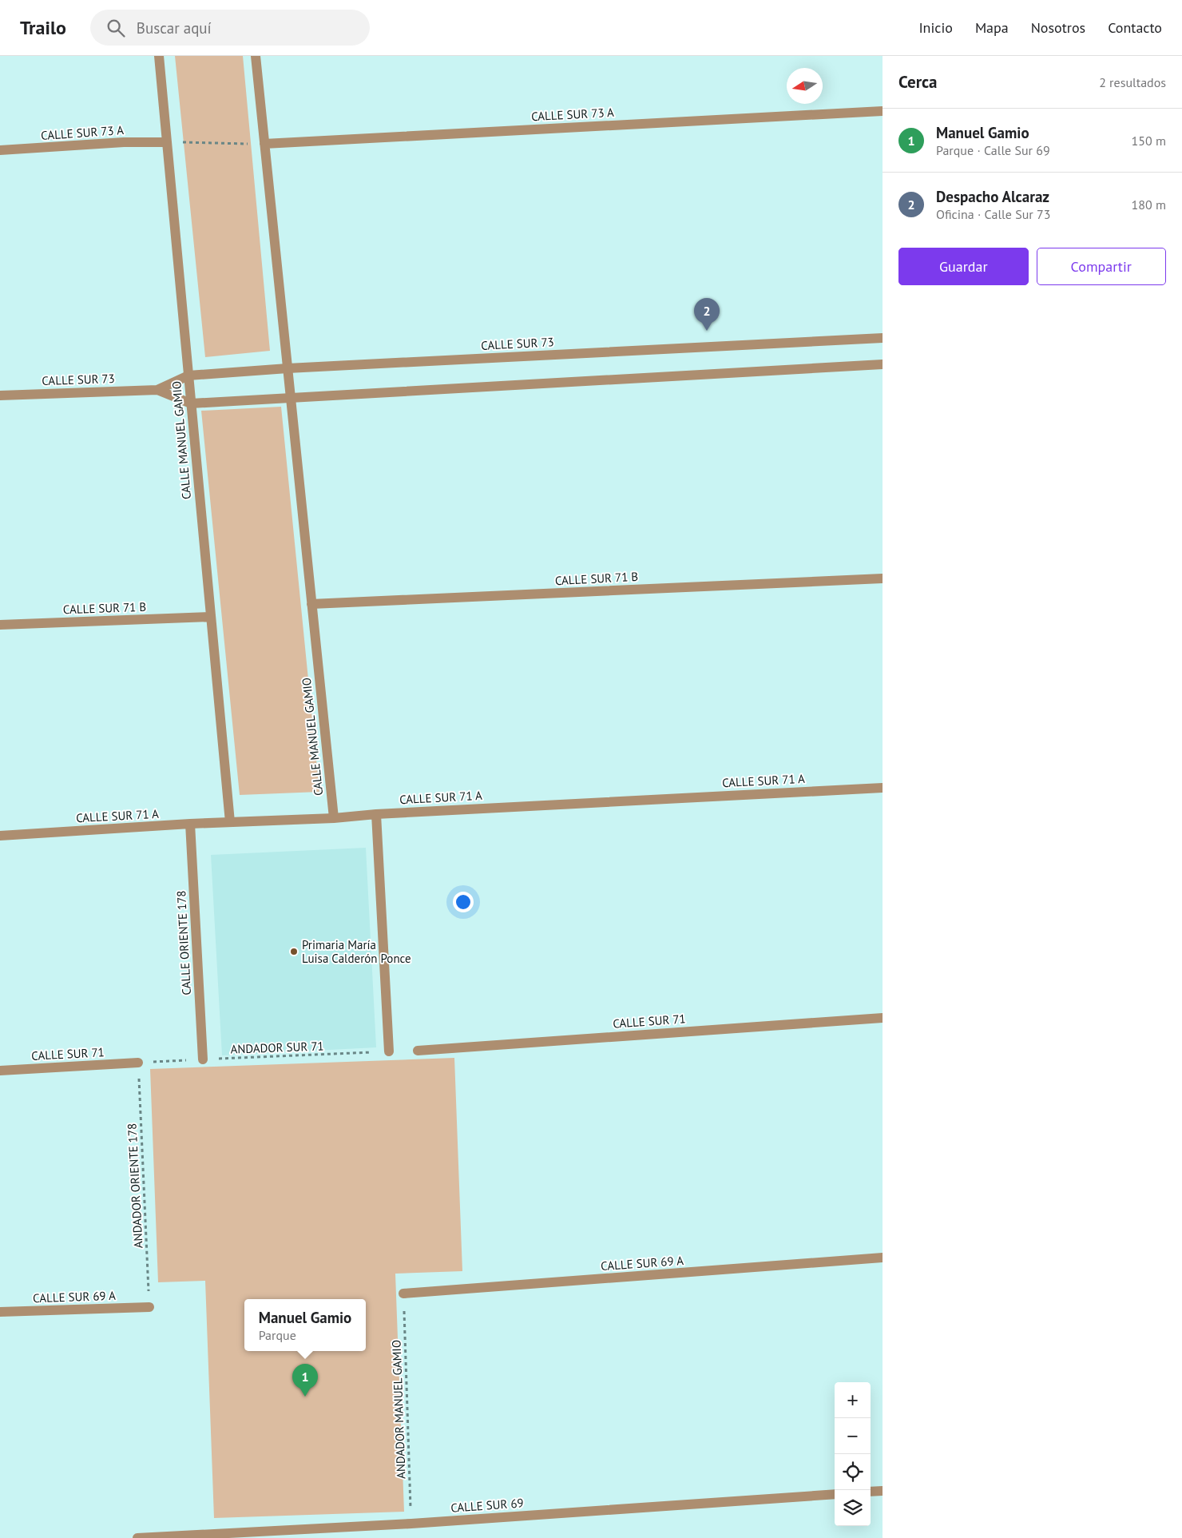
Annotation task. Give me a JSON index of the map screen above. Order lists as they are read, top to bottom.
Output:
{
  "streets": {
    "street": [
      "CALLE SUR 73 A",
      "CALLE SUR 73",
      "CALLE MANUEL GAMIO",
      "CALLE SUR 71 B",
      "CALLE SUR 71 A",
      "CALLE ORIENTE 178",
      "CALLE SUR 71",
      "CALLE SUR 69 A",
      "CALLE SUR 69"
    ],
    "path": ["ANDADOR SUR 71", "ANDADOR ORIENTE 178", "ANDADOR MANUEL GAMIO"]
  },
  "crossings": [
    ["CALLE SUR 73 A", "CALLE MANUEL GAMIO"],
    ["CALLE SUR 73", "CALLE MANUEL GAMIO"],
    ["CALLE MANUEL GAMIO", "CALLE SUR 71 B"],
    ["CALLE MANUEL GAMIO", "CALLE SUR 71 A"],
    ["CALLE SUR 71 A", "CALLE ORIENTE 178"],
    ["CALLE ORIENTE 178", "ANDADOR SUR 71"],
    ["CALLE SUR 71", "ANDADOR SUR 71"],
    ["CALLE SUR 71", "ANDADOR ORIENTE 178"],
    ["ANDADOR SUR 71", "ANDADOR ORIENTE 178"],
    ["ANDADOR ORIENTE 178", "CALLE SUR 69 A"],
    ["CALLE SUR 69 A", "ANDADOR MANUEL GAMIO"],
    ["ANDADOR MANUEL GAMIO", "CALLE SUR 69"]
  ],
  "places": ["Primaria María Luisa Calderón Ponce"],
  "north": "left",
  "page": {
    "header": "Trailo",
    "search": "Buscar aquí",
    "nav": [
      "Inicio",
      "Mapa",
      "Nosotros",
      "Contacto"
    ],
    "heading": ["Cerca", "2 resultados"],
    "list": [
      {
        "mark": "1",
        "name": "Manuel Gamio",
        "note": "Parque · Calle Sur 69",
        "value": "150 m"
      },
      {
        "mark": "2",
        "name": "Despacho Alcaraz",
        "note": "Oficina · Calle Sur 73",
        "value": "180 m"
      }
    ],
    "buttons": ["Guardar", "Compartir"],
    "pins": ["2", "1"],
    "popup": ["Manuel Gamio", "Parque"],
    "map_buttons": ["+", "−"]
  }
}
